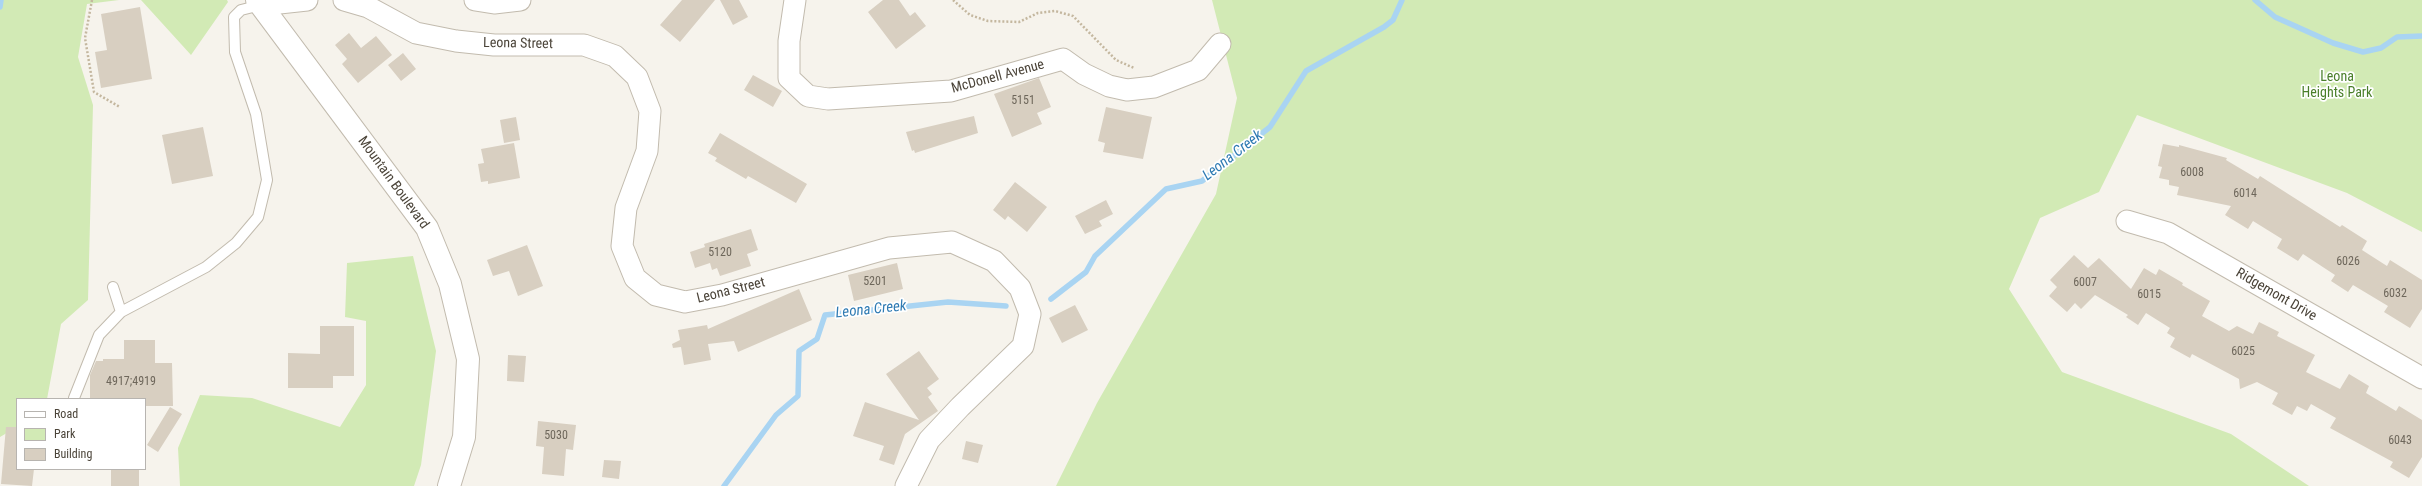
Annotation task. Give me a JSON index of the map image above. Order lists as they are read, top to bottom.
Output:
{
  "streets": {
    "street": [
      "Leona Street",
      "McDonell Avenue",
      "Mountain Boulevard",
      "Ridgemont Drive"
    ]
  },
  "water": ["Leona Creek"],
  "parks": ["Leona Heights Park"],
  "house_numbers": [
    "5151",
    "6008",
    "6014",
    "5120",
    "6026",
    "5201",
    "6007",
    "6032",
    "6015",
    "6025",
    "4917;4919",
    "5030",
    "6043"
  ],
  "legend": ["Road", "Park", "Building"]
}
